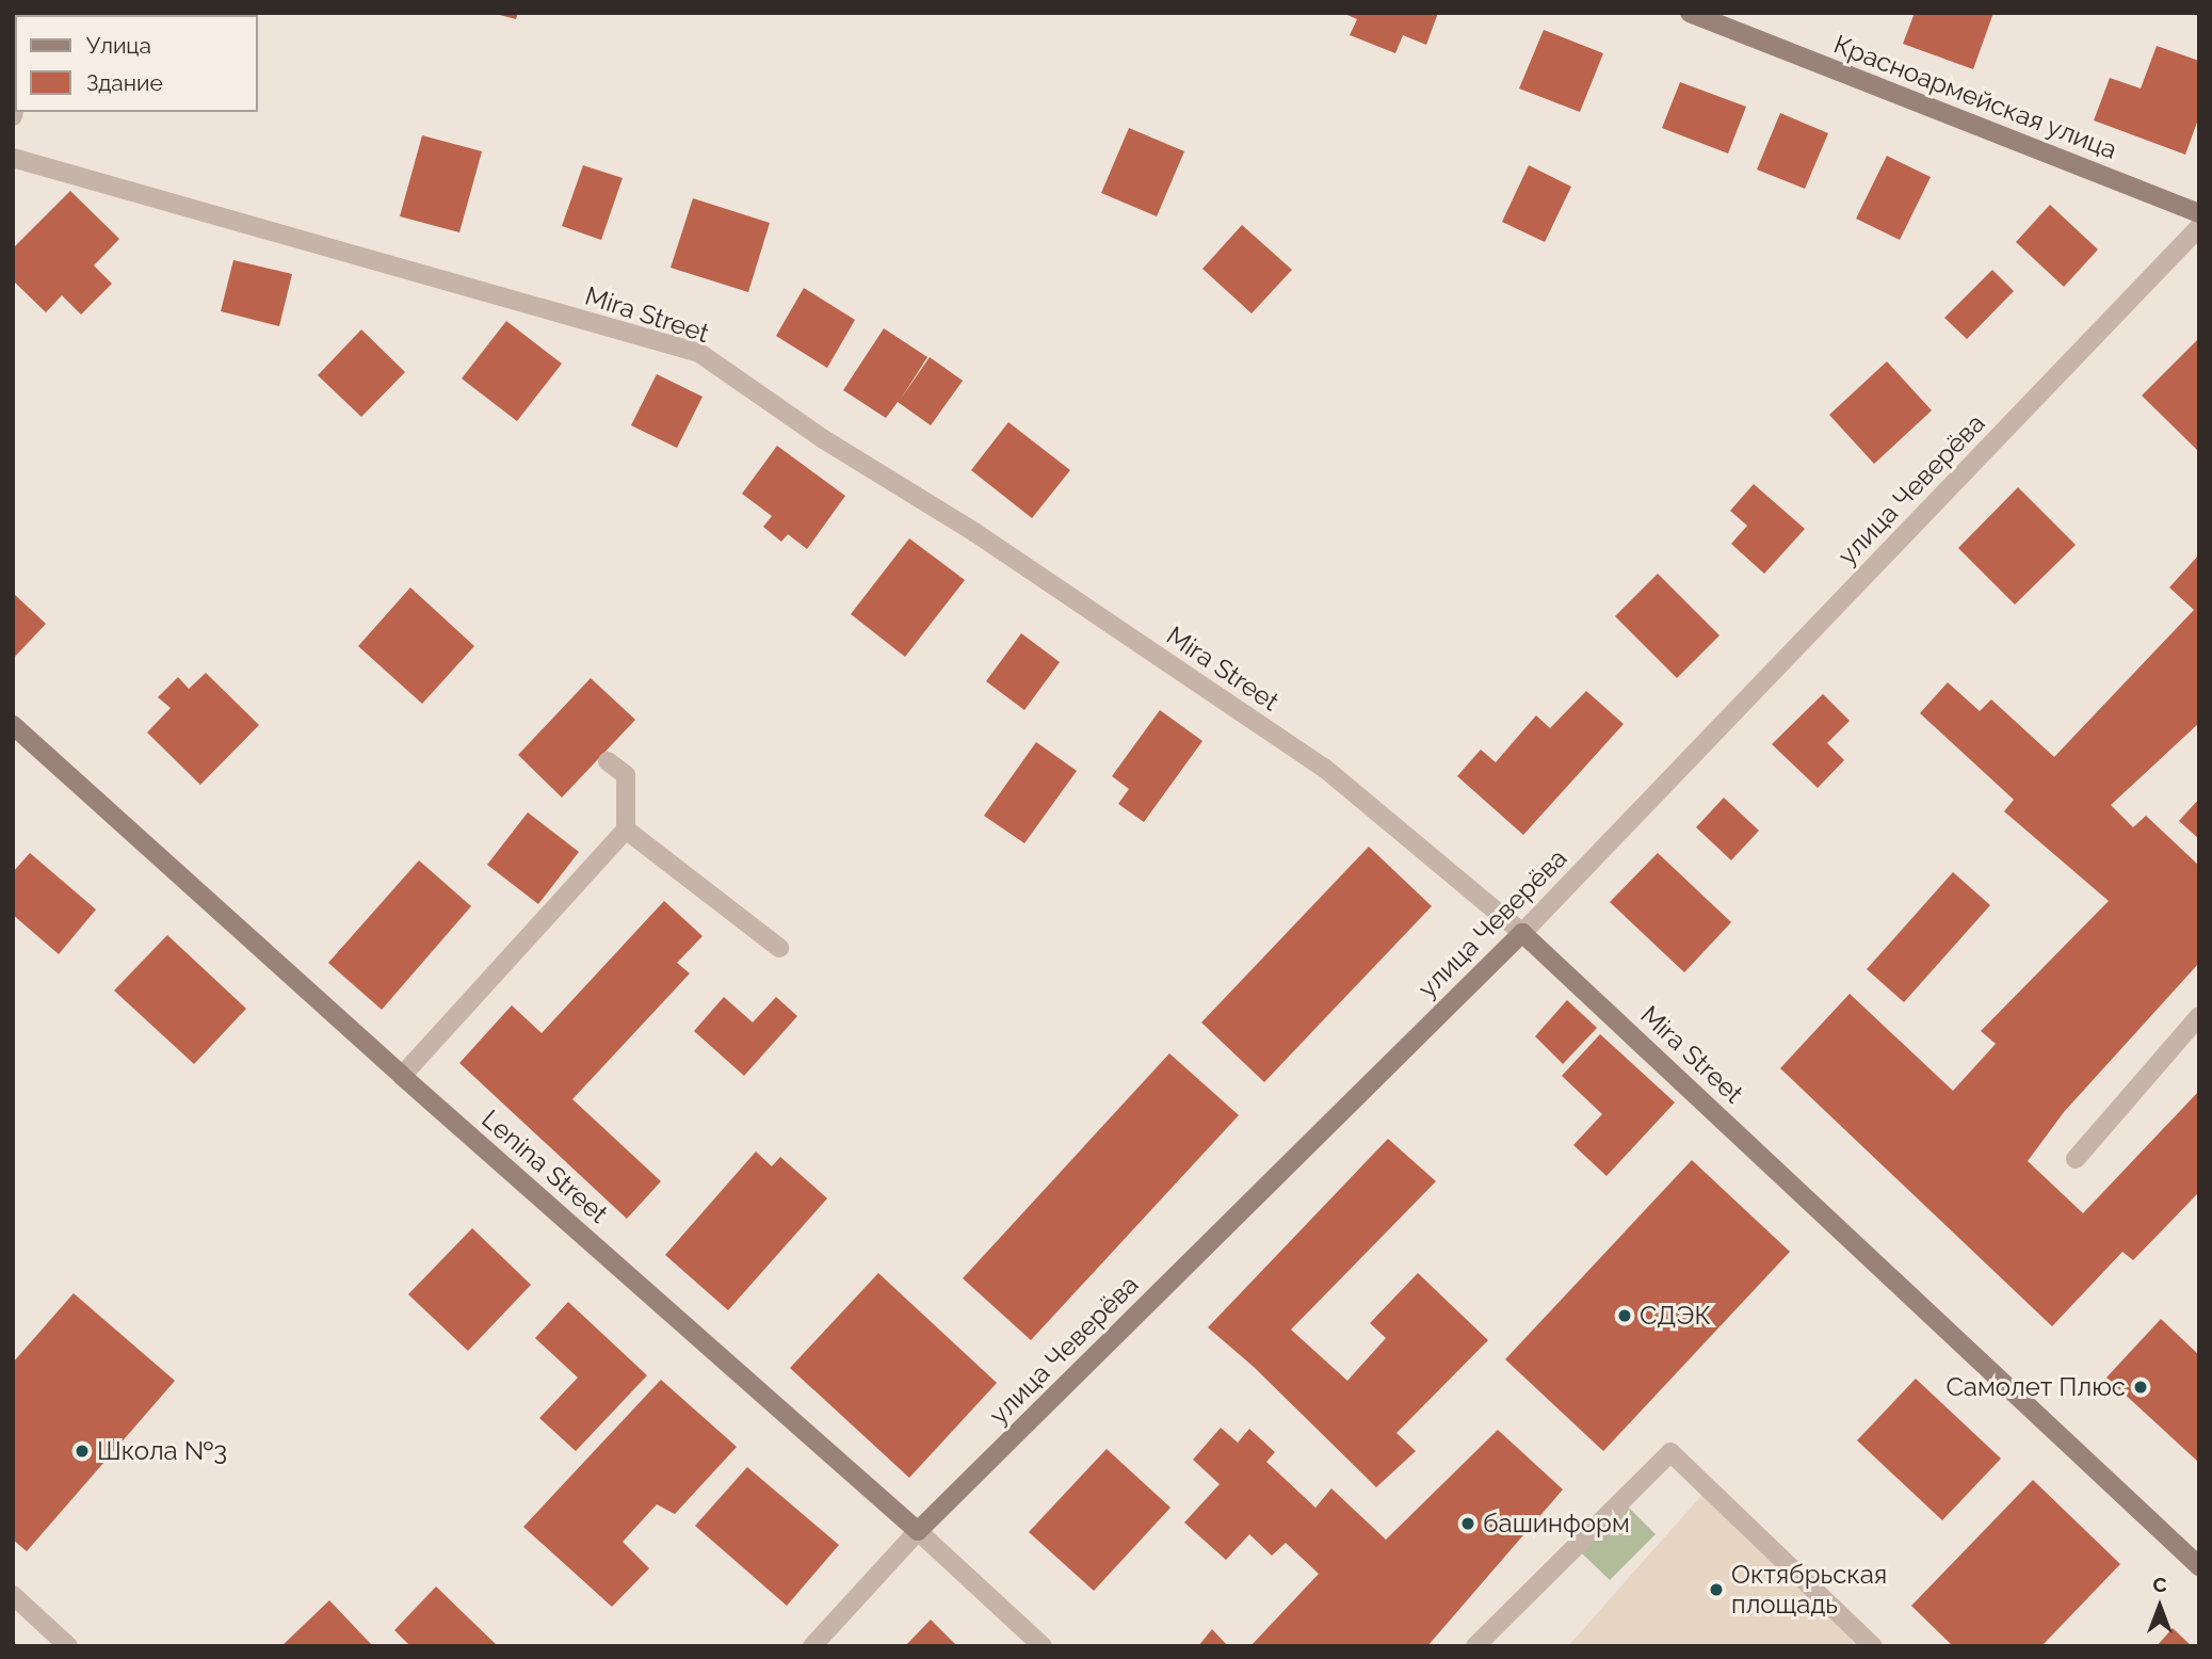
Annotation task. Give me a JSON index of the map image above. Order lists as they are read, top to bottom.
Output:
{
  "streets": {
    "main road": [
      "Красноармейская улица",
      "Mira Street",
      "улица Чеверёва",
      "Lenina Street"
    ]
  },
  "crossings": [
    ["Mira Street", "улица Чеверёва"],
    ["улица Чеверёва", "Lenina Street"]
  ],
  "places": [
    "СДЭК",
    "Самолет Плюс",
    "Школа №3",
    "башинформ",
    "Октябрьская площадь"
  ],
  "legend": ["Улица", "Здание"],
  "north": "top"
}
